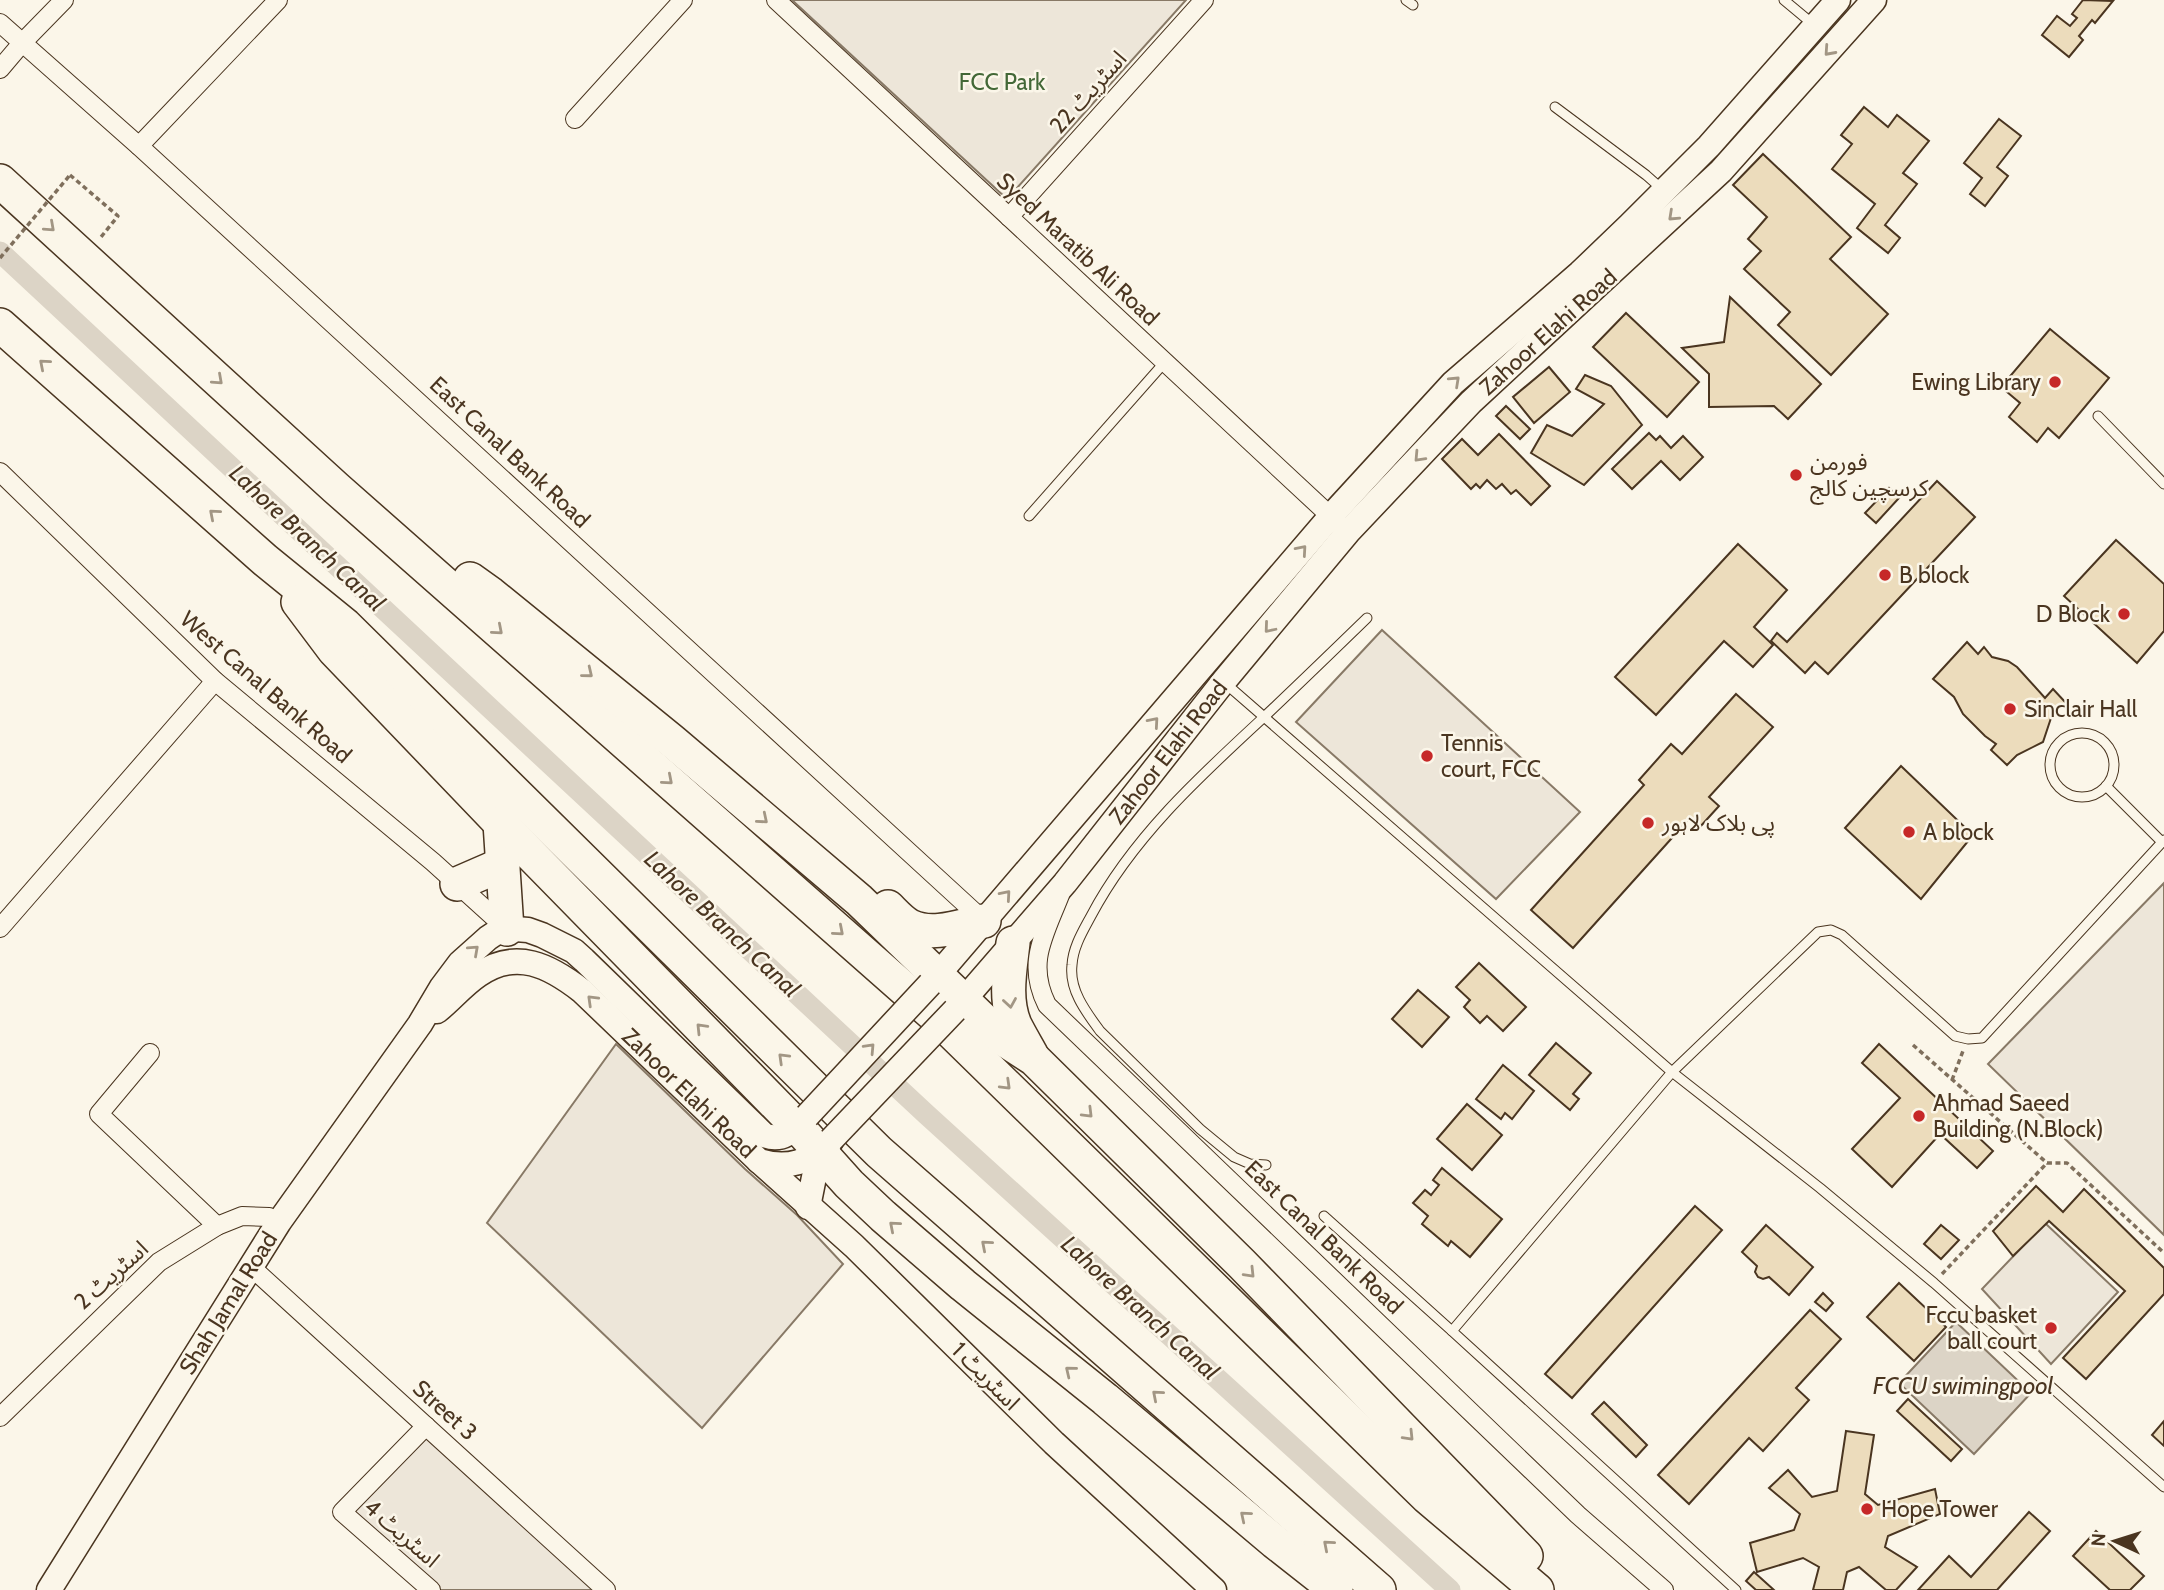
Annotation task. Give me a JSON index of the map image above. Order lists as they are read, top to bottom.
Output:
{
  "streets": {
    "main road": ["Zahoor Elahi Road", "Shah Jamal Road", "اسٹریٹ 1"],
    "street": [
      "اسٹریٹ 22",
      "Syed Maratib Ali Road",
      "East Canal Bank Road",
      "West Canal Bank Road",
      "اسٹریٹ 2",
      "Street 3",
      "اسٹریٹ 4"
    ]
  },
  "crossings": [
    ["اسٹریٹ 22", "Syed Maratib Ali Road"],
    ["Syed Maratib Ali Road", "Zahoor Elahi Road"],
    ["Zahoor Elahi Road", "East Canal Bank Road"],
    ["Zahoor Elahi Road", "Shah Jamal Road"],
    ["Zahoor Elahi Road", "اسٹریٹ 1"],
    ["اسٹریٹ 2", "Shah Jamal Road"],
    ["Shah Jamal Road", "Street 3"],
    ["Street 3", "اسٹریٹ 4"]
  ],
  "water": ["Lahore Branch Canal", "FCCU swimingpool"],
  "parks": ["FCC Park"],
  "places": [
    "Ewing Library",
    "فورمن کرسچین کالج",
    "B block",
    "D Block",
    "Sinclair Hall",
    "Tennis court, FCC",
    "پی بلاک لاہور",
    "A block",
    "Ahmad Saeed Building (N.Block)",
    "Fccu basket ball court",
    "Hope Tower"
  ],
  "north": "left"
}
